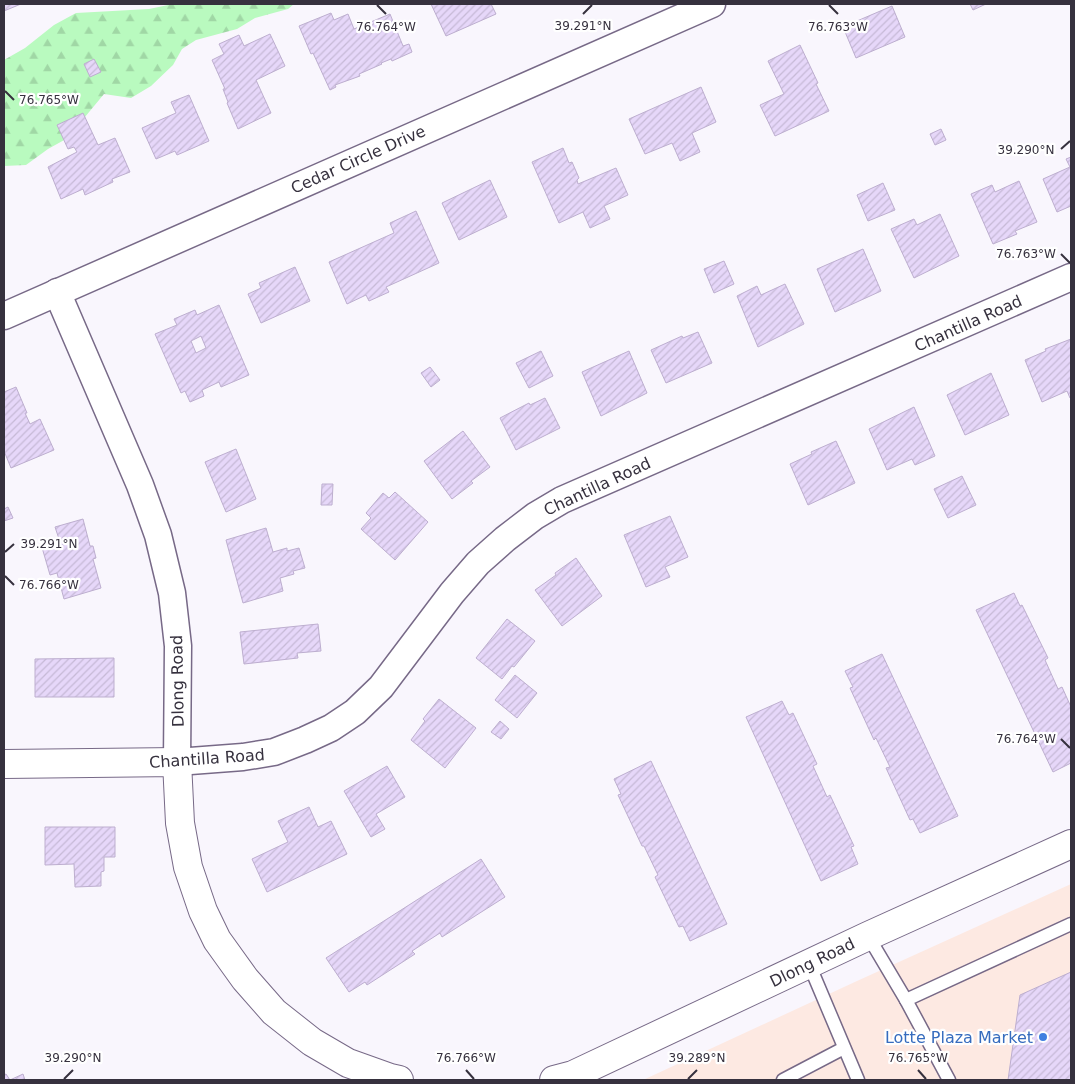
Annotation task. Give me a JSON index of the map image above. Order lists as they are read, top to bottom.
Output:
{
  "streets": {
    "street": ["Cedar Circle Drive", "Chantilla Road", "Dlong Road"]
  },
  "crossings": [
    ["Cedar Circle Drive", "Dlong Road"],
    ["Chantilla Road", "Dlong Road"]
  ],
  "places": ["Lotte Plaza Market"],
  "coordinates": [
    "39.291°N",
    "76.764°W",
    "76.763°W",
    "76.765°W",
    "39.290°N",
    "76.766°W",
    "39.289°N"
  ]
}
